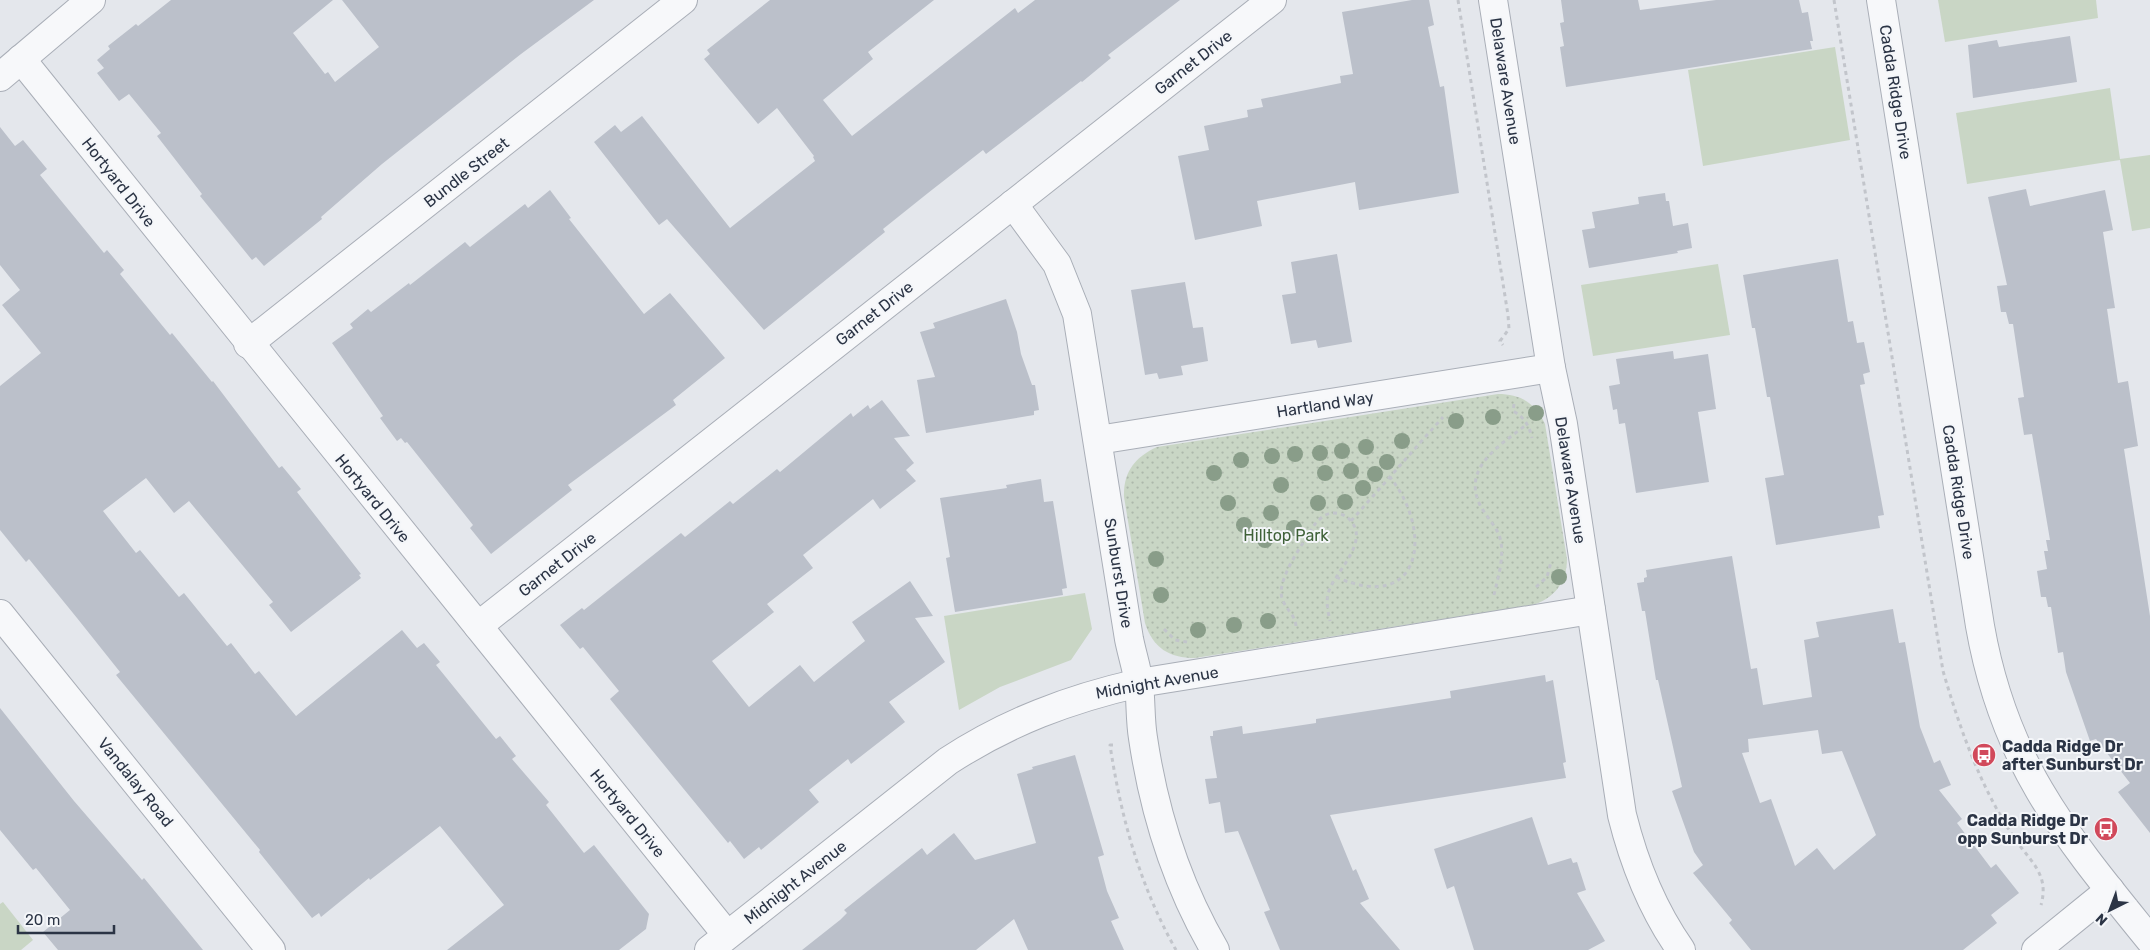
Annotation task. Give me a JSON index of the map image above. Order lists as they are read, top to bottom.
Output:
{
  "streets": {
    "street": [
      "Garnet Drive",
      "Delaware Avenue",
      "Cadda Ridge Drive",
      "Bundle Street",
      "Hortyard Drive",
      "Hartland Way",
      "Sunburst Drive",
      "Midnight Avenue",
      "Vandalay Road"
    ]
  },
  "crossings": [
    ["Garnet Drive", "Hortyard Drive"],
    ["Garnet Drive", "Sunburst Drive"],
    ["Delaware Avenue", "Hartland Way"],
    ["Delaware Avenue", "Midnight Avenue"],
    ["Bundle Street", "Hortyard Drive"],
    ["Hortyard Drive", "Midnight Avenue"],
    ["Hartland Way", "Sunburst Drive"],
    ["Sunburst Drive", "Midnight Avenue"]
  ],
  "parks": ["Hilltop Park"],
  "places": {
    "bus stop": ["Cadda Ridge Dr after Sunburst Dr", "Cadda Ridge Dr opp Sunburst Dr"]
  },
  "scale_bar": "20 m",
  "north": "bottom left"
}
